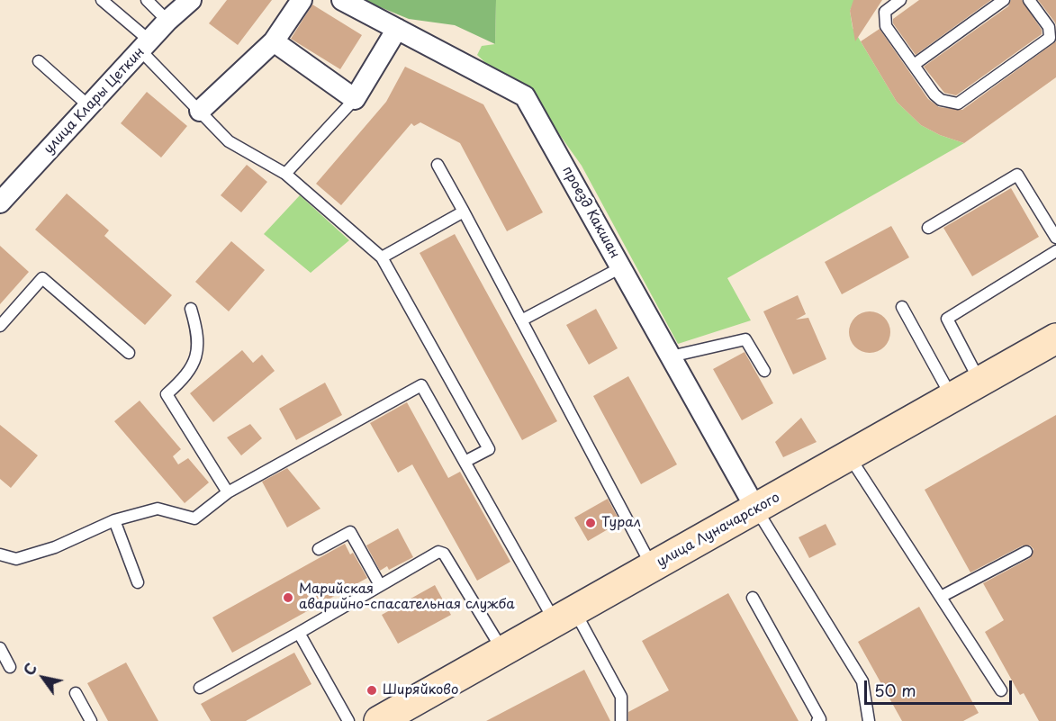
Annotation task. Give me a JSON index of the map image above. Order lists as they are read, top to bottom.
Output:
{
  "streets": {
    "main road": ["улица Луначарского"],
    "street": ["улица Клары Цеткин", "проезд Какшан"]
  },
  "crossings": [
    ["проезд Какшан", "улица Луначарского"]
  ],
  "places": ["Турал", "Марийская аварийно-спасательная служба", "Ширяйково"],
  "scale_bar": "50 m",
  "north": "top left"
}
